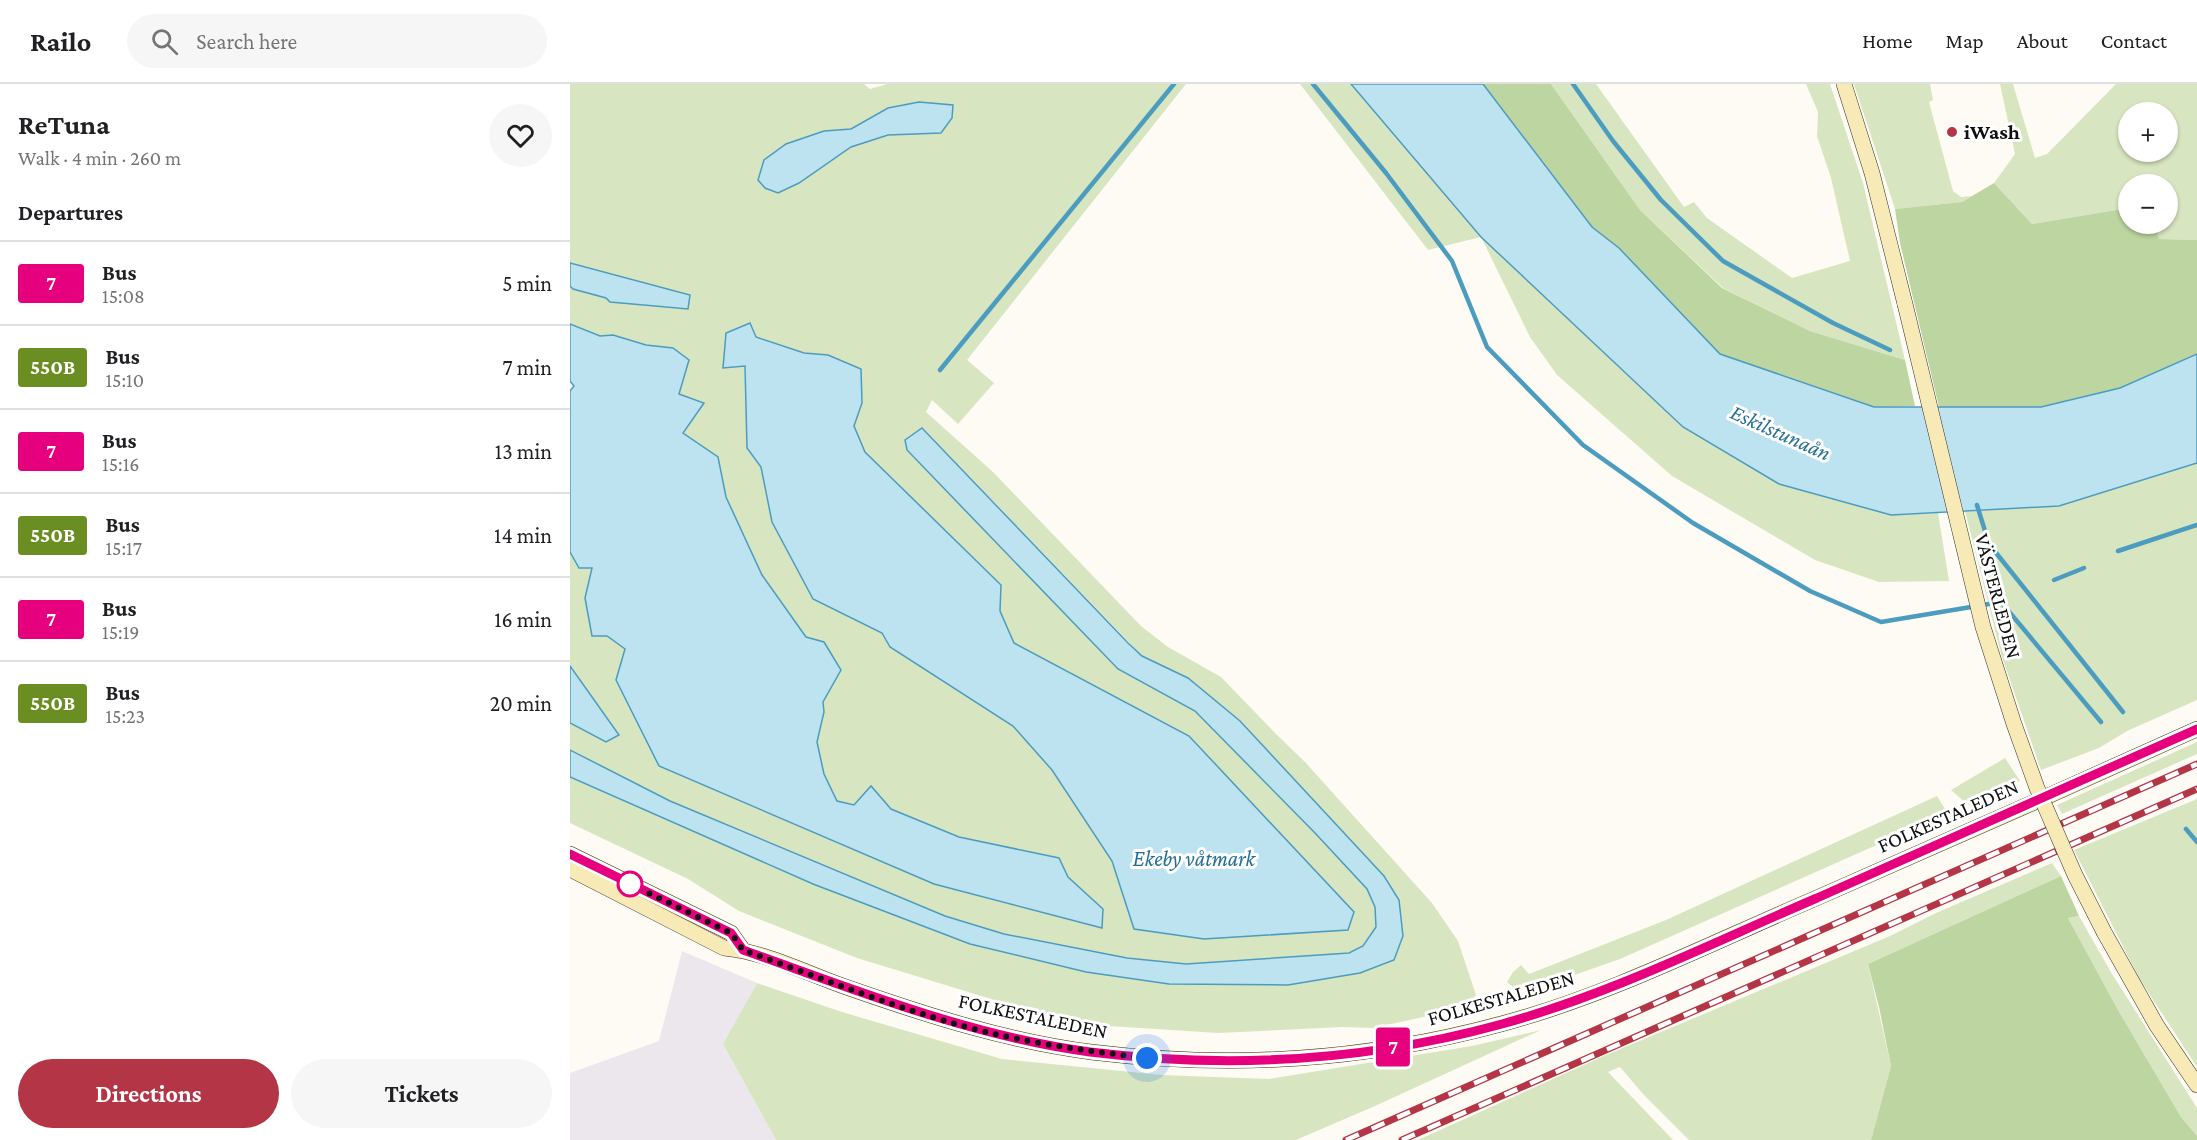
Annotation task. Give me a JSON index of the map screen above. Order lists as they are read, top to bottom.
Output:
{
  "streets": {
    "main road": ["VÄSTERLEDEN", "FOLKESTALEDEN"]
  },
  "water": ["Eskilstunaån", "Ekeby våtmark"],
  "places": ["iWash"],
  "lines": ["bus line 7"],
  "page": {
    "header": "Railo",
    "search": "Search here",
    "nav": [
      "Home",
      "Map",
      "About",
      "Contact"
    ],
    "heading": [
      ["ReTuna", "Walk · 4 min · 260 m"],
      "Departures"
    ],
    "on_map": "7",
    "map_buttons": ["+", "−"],
    "list": [
      {
        "mark": "7",
        "name": "Bus",
        "note": "15:08",
        "value": "5 min"
      },
      {
        "mark": "550B",
        "name": "Bus",
        "note": "15:10",
        "value": "7 min"
      },
      {
        "mark": "7",
        "name": "Bus",
        "note": "15:16",
        "value": "13 min"
      },
      {
        "mark": "550B",
        "name": "Bus",
        "note": "15:17",
        "value": "14 min"
      },
      {
        "mark": "7",
        "name": "Bus",
        "note": "15:19",
        "value": "16 min"
      },
      {
        "mark": "550B",
        "name": "Bus",
        "note": "15:23",
        "value": "20 min"
      }
    ],
    "buttons": ["Directions", "Tickets"]
  }
}
